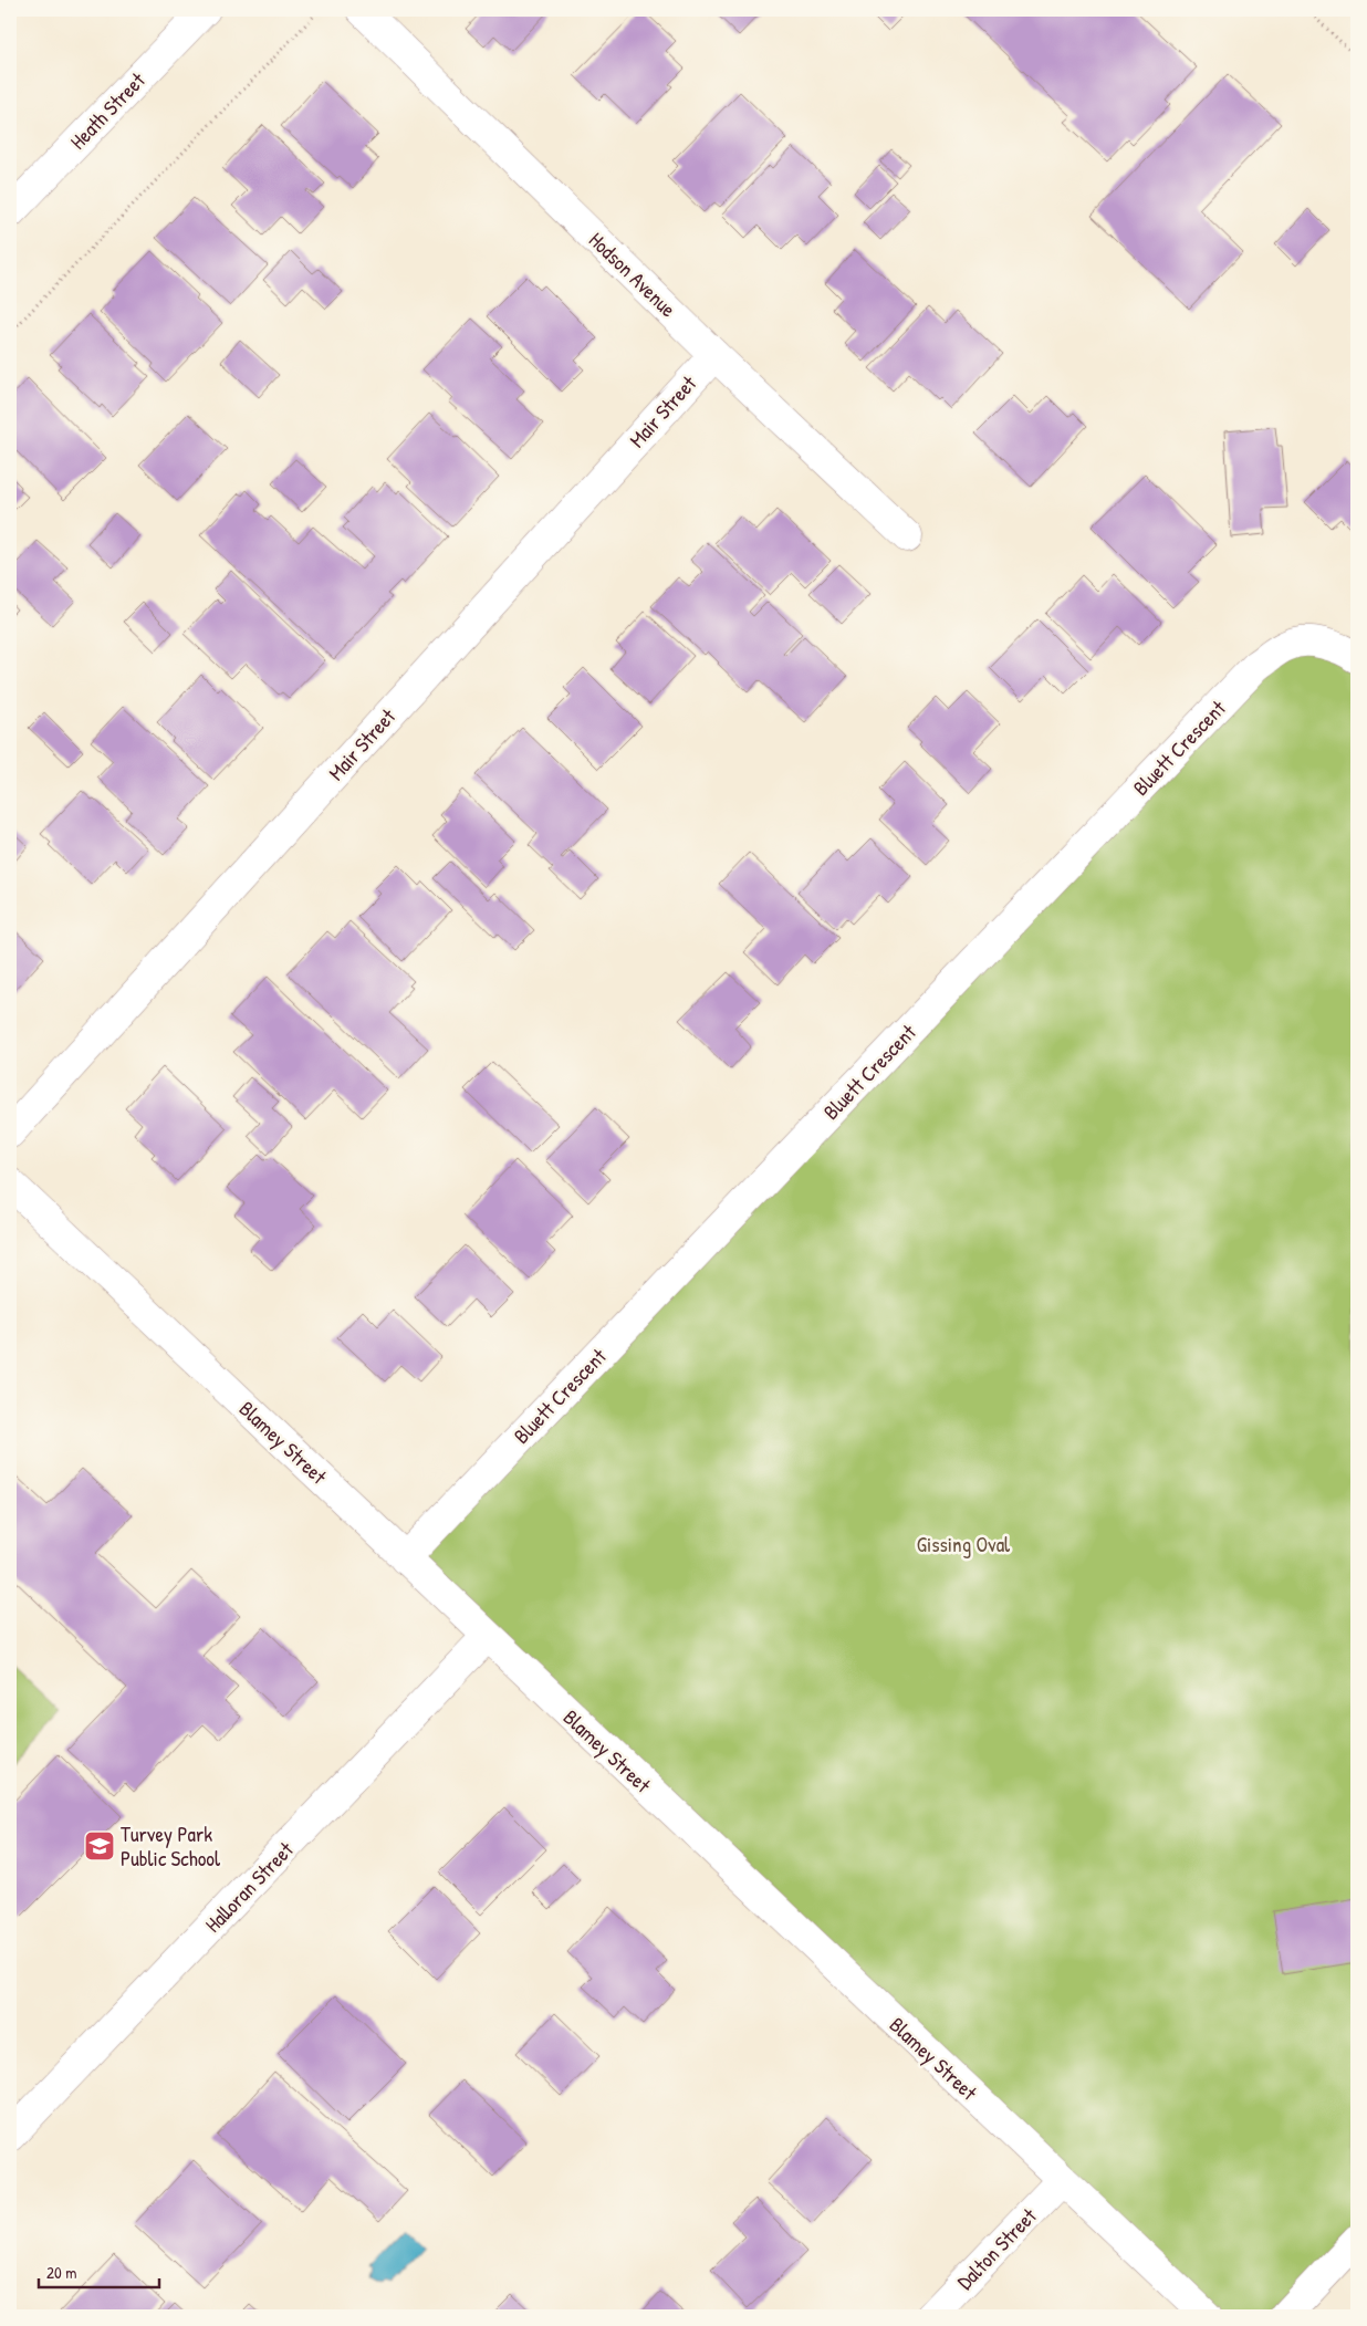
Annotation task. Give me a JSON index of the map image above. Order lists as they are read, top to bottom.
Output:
{
  "streets": {
    "street": [
      "Heath Street",
      "Hodson Avenue",
      "Mair Street",
      "Bluett Crescent",
      "Blamey Street",
      "Halloran Street",
      "Dalton Street"
    ]
  },
  "crossings": [
    ["Hodson Avenue", "Mair Street"],
    ["Bluett Crescent", "Blamey Street"],
    ["Blamey Street", "Halloran Street"],
    ["Blamey Street", "Dalton Street"]
  ],
  "parks": ["Gissing Oval"],
  "places": {
    "school or university": ["Turvey Park Public School"]
  },
  "scale_bar": "20 m"
}
